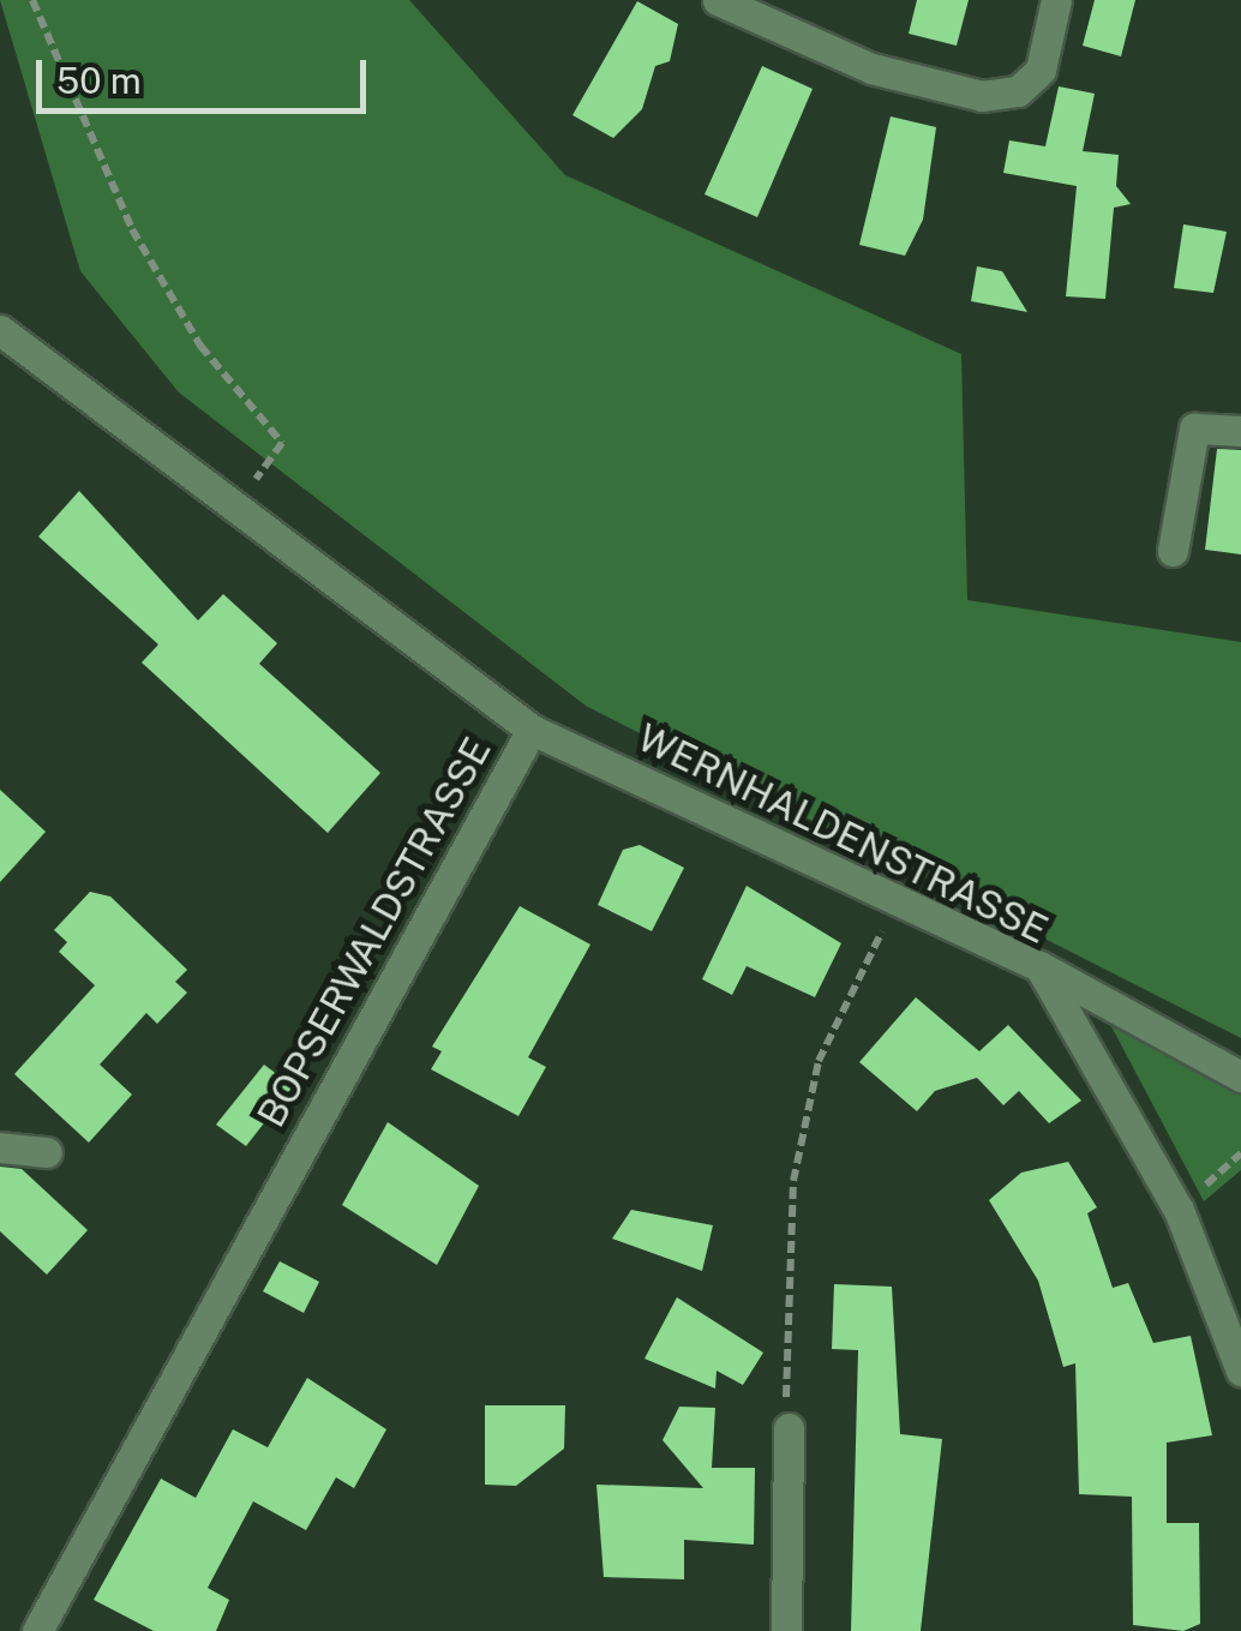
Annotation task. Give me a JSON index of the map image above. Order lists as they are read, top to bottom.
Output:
{
  "streets": {
    "street": ["WERNHALDENSTRASSE", "BOPSERWALDSTRASSE"]
  },
  "crossings": [
    ["WERNHALDENSTRASSE", "BOPSERWALDSTRASSE"]
  ],
  "scale_bar": "50 m"
}
